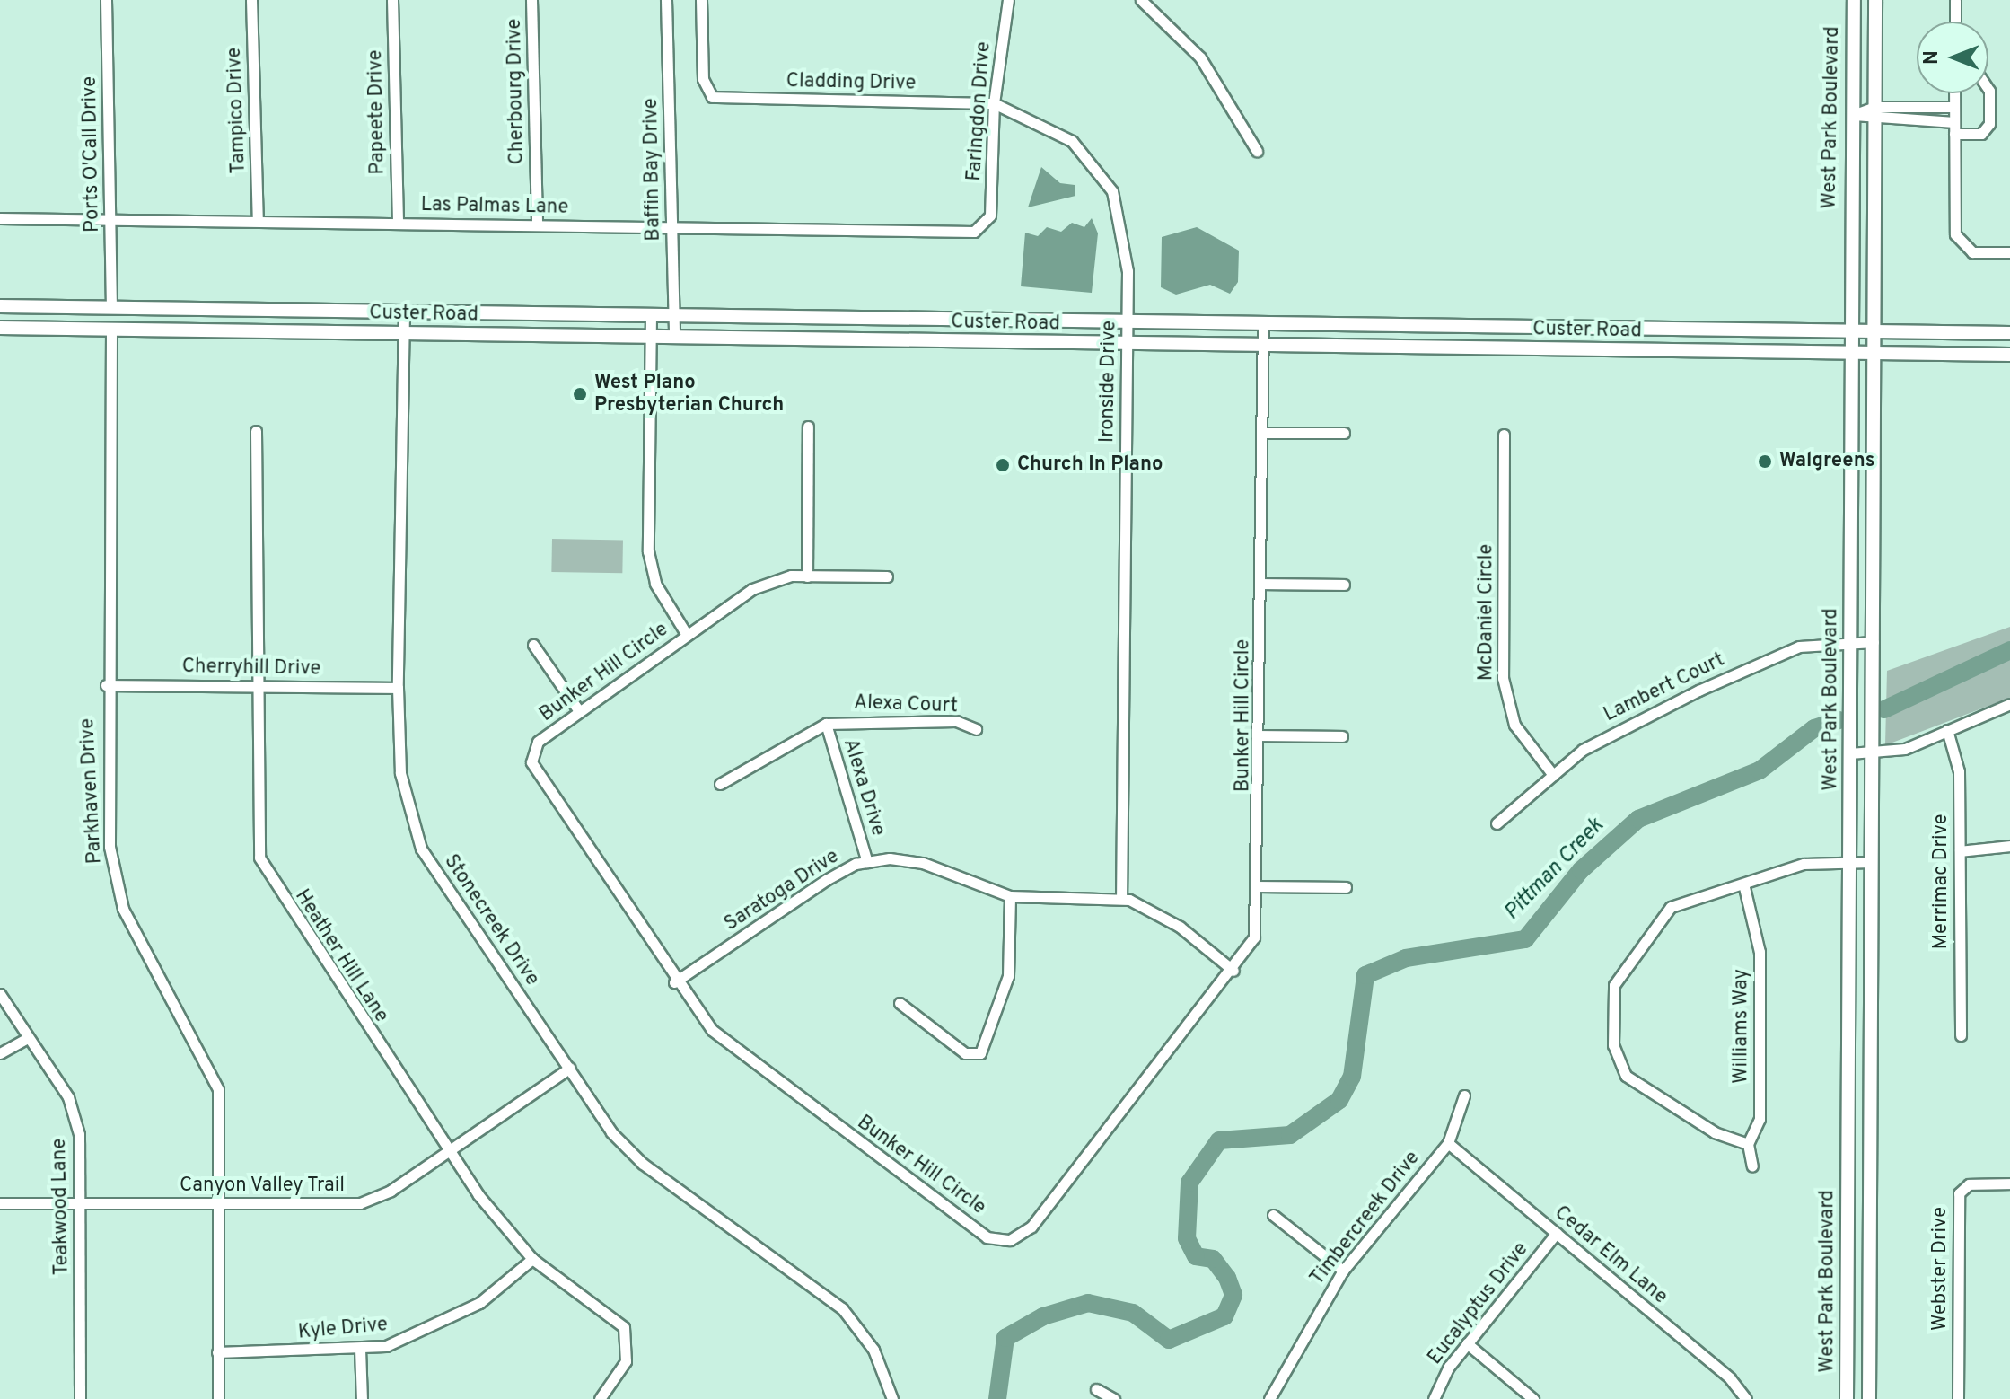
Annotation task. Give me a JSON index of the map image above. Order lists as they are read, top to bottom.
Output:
{
  "streets": {
    "main road": ["West Park Boulevard", "Custer Road"],
    "street": [
      "Cladding Drive",
      "Cherbourg Drive",
      "Tampico Drive",
      "Faringdon Drive",
      "Papeete Drive",
      "Ports O'Call Drive",
      "Baffin Bay Drive",
      "Las Palmas Lane",
      "Ironside Drive",
      "McDaniel Circle",
      "Cherryhill Drive",
      "Bunker Hill Circle",
      "Lambert Court",
      "Alexa Court",
      "Alexa Drive",
      "Parkhaven Drive",
      "Merrimac Drive",
      "Saratoga Drive",
      "Stonecreek Drive",
      "Heather Hill Lane",
      "Williams Way",
      "Canyon Valley Trail",
      "Teakwood Lane",
      "Timbercreek Drive",
      "Cedar Elm Lane",
      "Webster Drive",
      "Eucalyptus Drive",
      "Kyle Drive"
    ]
  },
  "crossings": [
    ["Cladding Drive", "Faringdon Drive"],
    ["Cladding Drive", "Ironside Drive"],
    ["Cherbourg Drive", "Las Palmas Lane"],
    ["Tampico Drive", "Las Palmas Lane"],
    ["Faringdon Drive", "Las Palmas Lane"],
    ["Faringdon Drive", "Ironside Drive"],
    ["Papeete Drive", "Las Palmas Lane"],
    ["West Park Boulevard", "Custer Road"],
    ["West Park Boulevard", "Lambert Court"],
    ["Ports O'Call Drive", "Las Palmas Lane"],
    ["Ports O'Call Drive", "Custer Road"],
    ["Baffin Bay Drive", "Las Palmas Lane"],
    ["Baffin Bay Drive", "Custer Road"],
    ["Custer Road", "Ironside Drive"],
    ["Custer Road", "Bunker Hill Circle"],
    ["Custer Road", "Parkhaven Drive"],
    ["Custer Road", "Stonecreek Drive"],
    ["Ironside Drive", "Saratoga Drive"],
    ["McDaniel Circle", "Lambert Court"],
    ["Cherryhill Drive", "Parkhaven Drive"],
    ["Cherryhill Drive", "Stonecreek Drive"],
    ["Cherryhill Drive", "Heather Hill Lane"],
    ["Bunker Hill Circle", "Saratoga Drive"],
    ["Alexa Court", "Alexa Drive"],
    ["Alexa Drive", "Saratoga Drive"],
    ["Parkhaven Drive", "Canyon Valley Trail"],
    ["Parkhaven Drive", "Kyle Drive"],
    ["Stonecreek Drive", "Canyon Valley Trail"],
    ["Heather Hill Lane", "Canyon Valley Trail"],
    ["Heather Hill Lane", "Kyle Drive"],
    ["Canyon Valley Trail", "Teakwood Lane"],
    ["Timbercreek Drive", "Cedar Elm Lane"],
    ["Cedar Elm Lane", "Eucalyptus Drive"]
  ],
  "water": ["Pittman Creek"],
  "places": ["West Plano Presbyterian Church", "Walgreens", "Church In Plano"],
  "north": "left"
}
